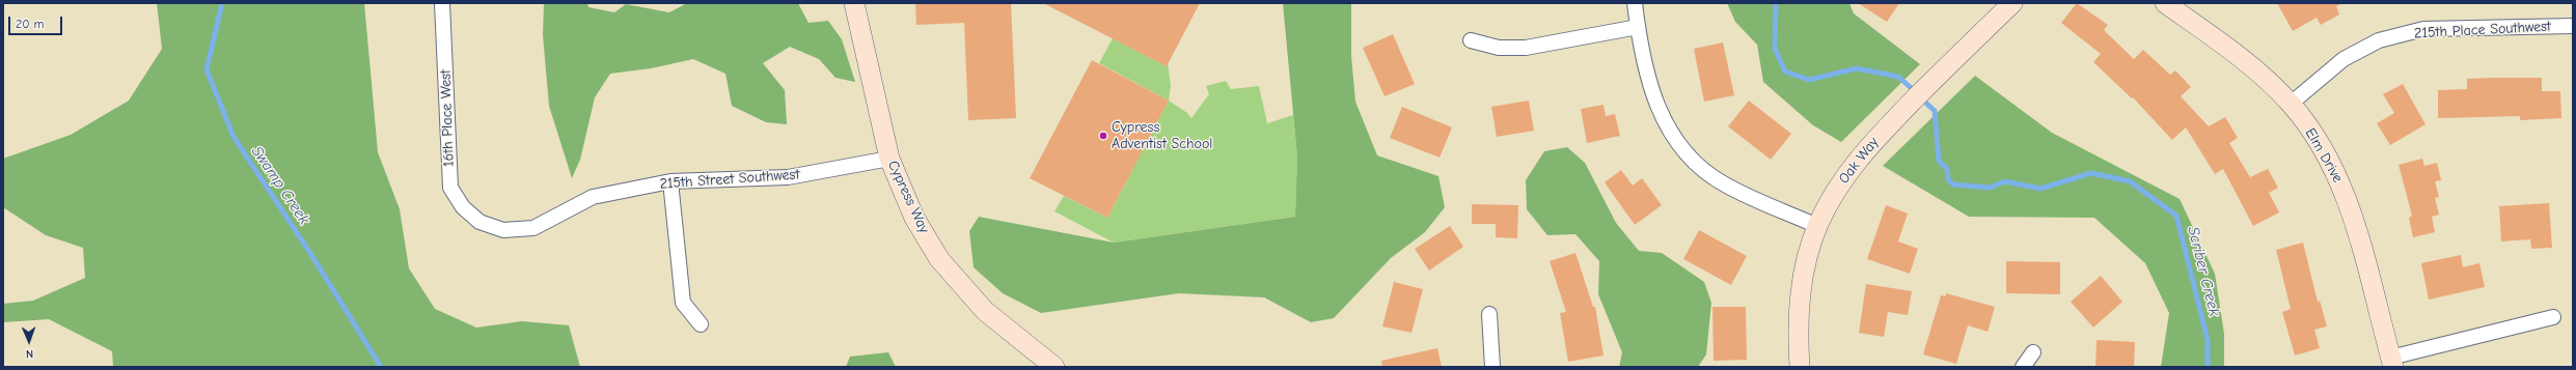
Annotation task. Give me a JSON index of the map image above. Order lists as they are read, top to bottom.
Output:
{
  "streets": {
    "street": [
      "215th Place Southwest",
      "16th Place West",
      "Elm Drive",
      "Oak Way",
      "215th Street Southwest",
      "Cypress Way"
    ]
  },
  "crossings": [
    ["215th Place Southwest", "Elm Drive"],
    ["16th Place West", "215th Street Southwest"],
    ["215th Street Southwest", "Cypress Way"]
  ],
  "water": ["Swamp Creek", "Scriber Creek"],
  "places": ["Cypress Adventist School"],
  "scale_bar": "20 m",
  "north": "bottom"
}
